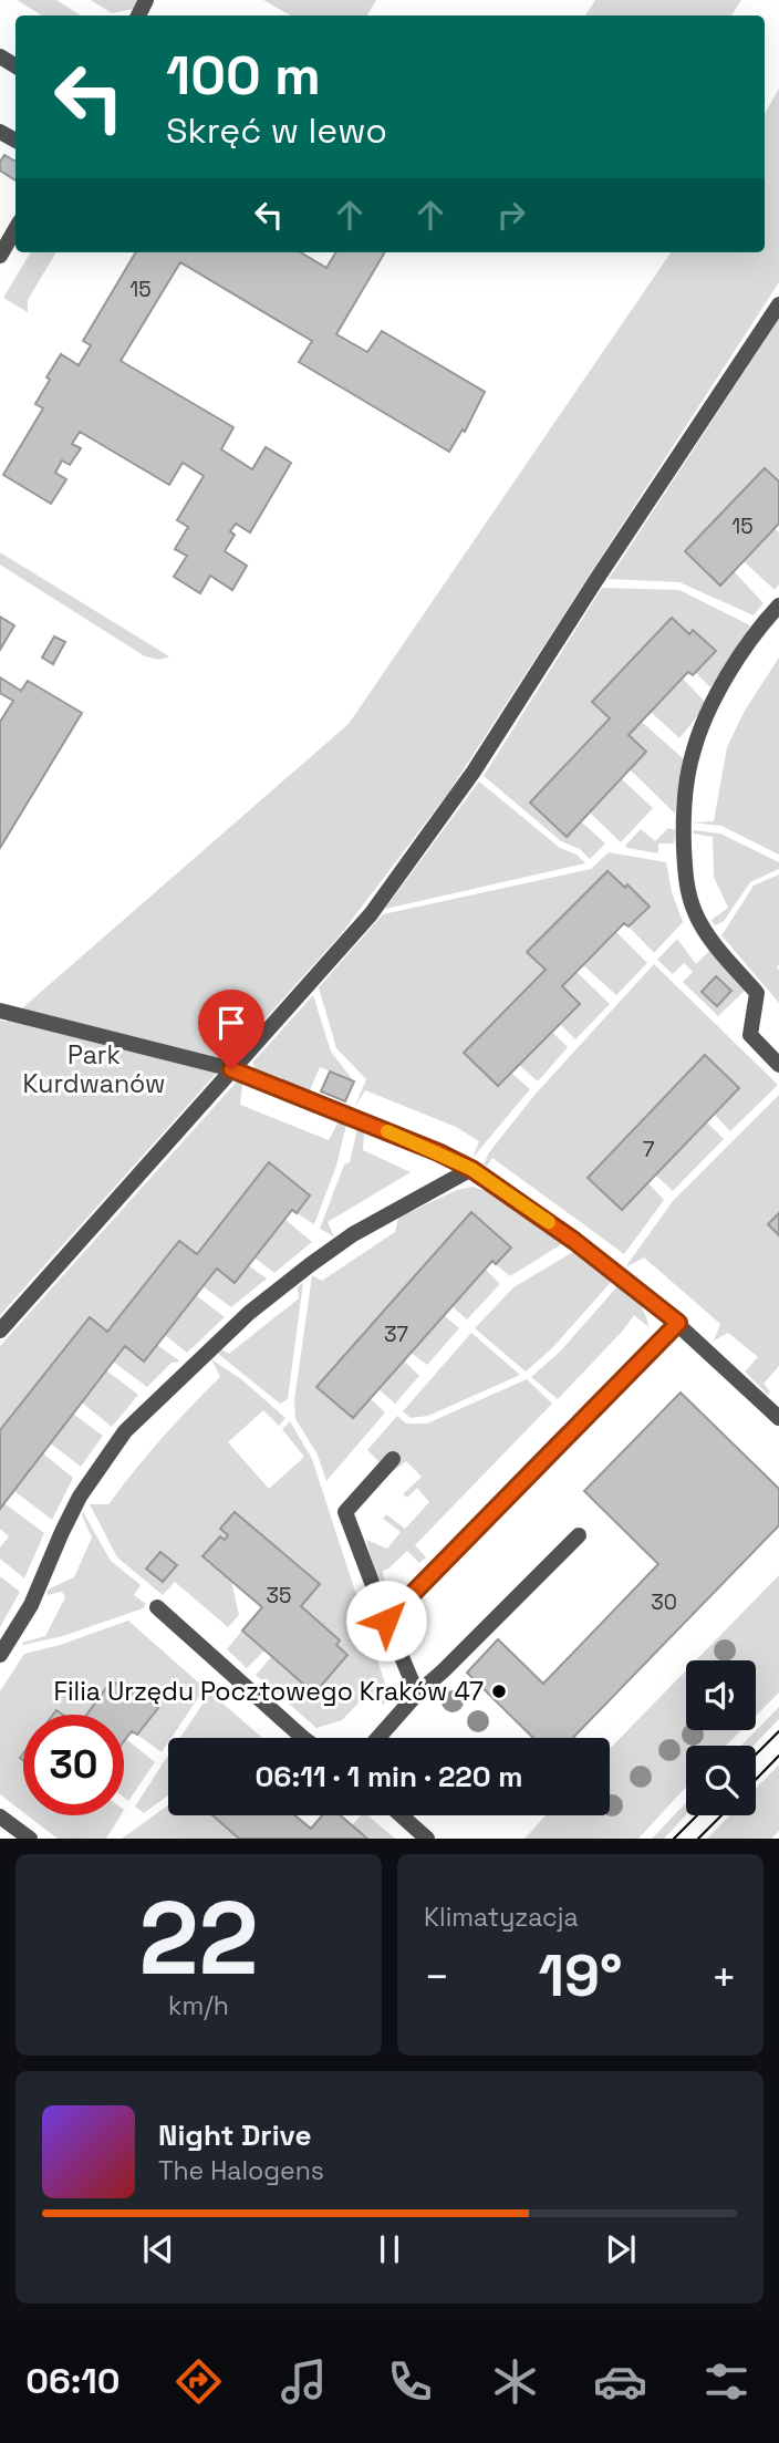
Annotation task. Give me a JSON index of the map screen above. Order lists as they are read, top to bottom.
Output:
{
  "parks": ["Park Kurdwanów"],
  "places": ["Filia Urzędu Pocztowego Kraków 47"],
  "house_numbers": [
    "15",
    "15",
    "7",
    "37",
    "35",
    "30"
  ],
  "page": {
    "turn": ["100 m", "Skręć w lewo"],
    "limit": "30",
    "trip": "06:11 · 1 min · 220 m",
    "tile": [
      ["22", "km/h"],
      "Klimatyzacja"
    ],
    "heat": ["−", "19°", "+"],
    "song": ["Night Drive", "The Halogens"],
    "tabs": "06:10"
  }
}
